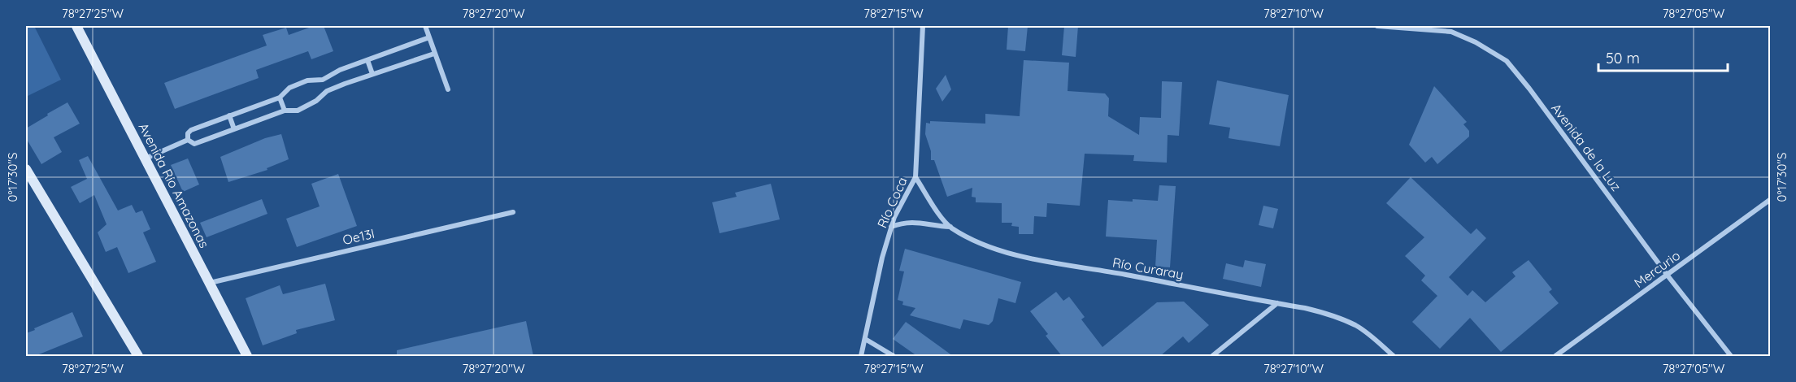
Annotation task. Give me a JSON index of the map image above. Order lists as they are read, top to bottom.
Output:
{
  "streets": {
    "main road": ["Avenida Río Amazonas"],
    "street": [
      "Avenida de la Luz",
      "Río Coca",
      "Oe13I",
      "Río Curaray",
      "Mercurio"
    ]
  },
  "crossings": [
    ["Avenida de la Luz", "Mercurio"],
    ["Avenida Río Amazonas", "Oe13I"],
    ["Río Coca", "Río Curaray"]
  ],
  "scale_bar": "50 m",
  "coordinates": [
    "78°27'25\"W",
    "78°27'20\"W",
    "78°27'15\"W",
    "78°27'10\"W",
    "78°27'05\"W",
    "0°17'30\"S"
  ]
}
